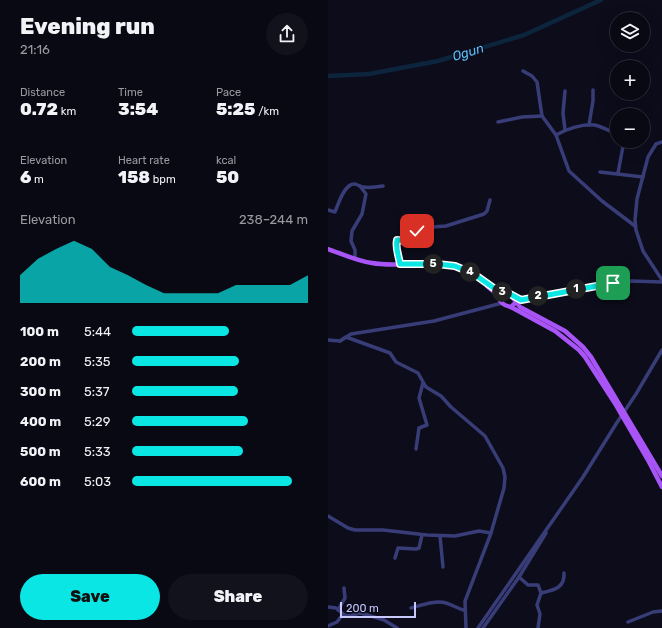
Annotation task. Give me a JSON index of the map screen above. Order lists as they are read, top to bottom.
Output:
{
  "water": ["Ogun"],
  "scale_bar": "200 m",
  "page": {
    "heading": ["Evening run", "21:16"],
    "map_buttons": ["+", "−"],
    "stats": [
      ["Distance", "0.72 km"],
      ["Time", "3:54"],
      ["Pace", "5:25 /km"],
      ["Elevation", "6 m"],
      ["Heart rate", "158 bpm"],
      ["kcal", "50"]
    ],
    "chart": ["Elevation", "238–244 m"],
    "pins": [
      "5",
      "4",
      "1",
      "3",
      "2"
    ],
    "list": [
      {
        "name": "100 m",
        "note": "5:44"
      },
      {
        "name": "200 m",
        "note": "5:35"
      },
      {
        "name": "300 m",
        "note": "5:37"
      },
      {
        "name": "400 m",
        "note": "5:29"
      },
      {
        "name": "500 m",
        "note": "5:33"
      },
      {
        "name": "600 m",
        "note": "5:03"
      }
    ],
    "buttons": ["Save", "Share"],
    "scale": "200 m"
  }
}
